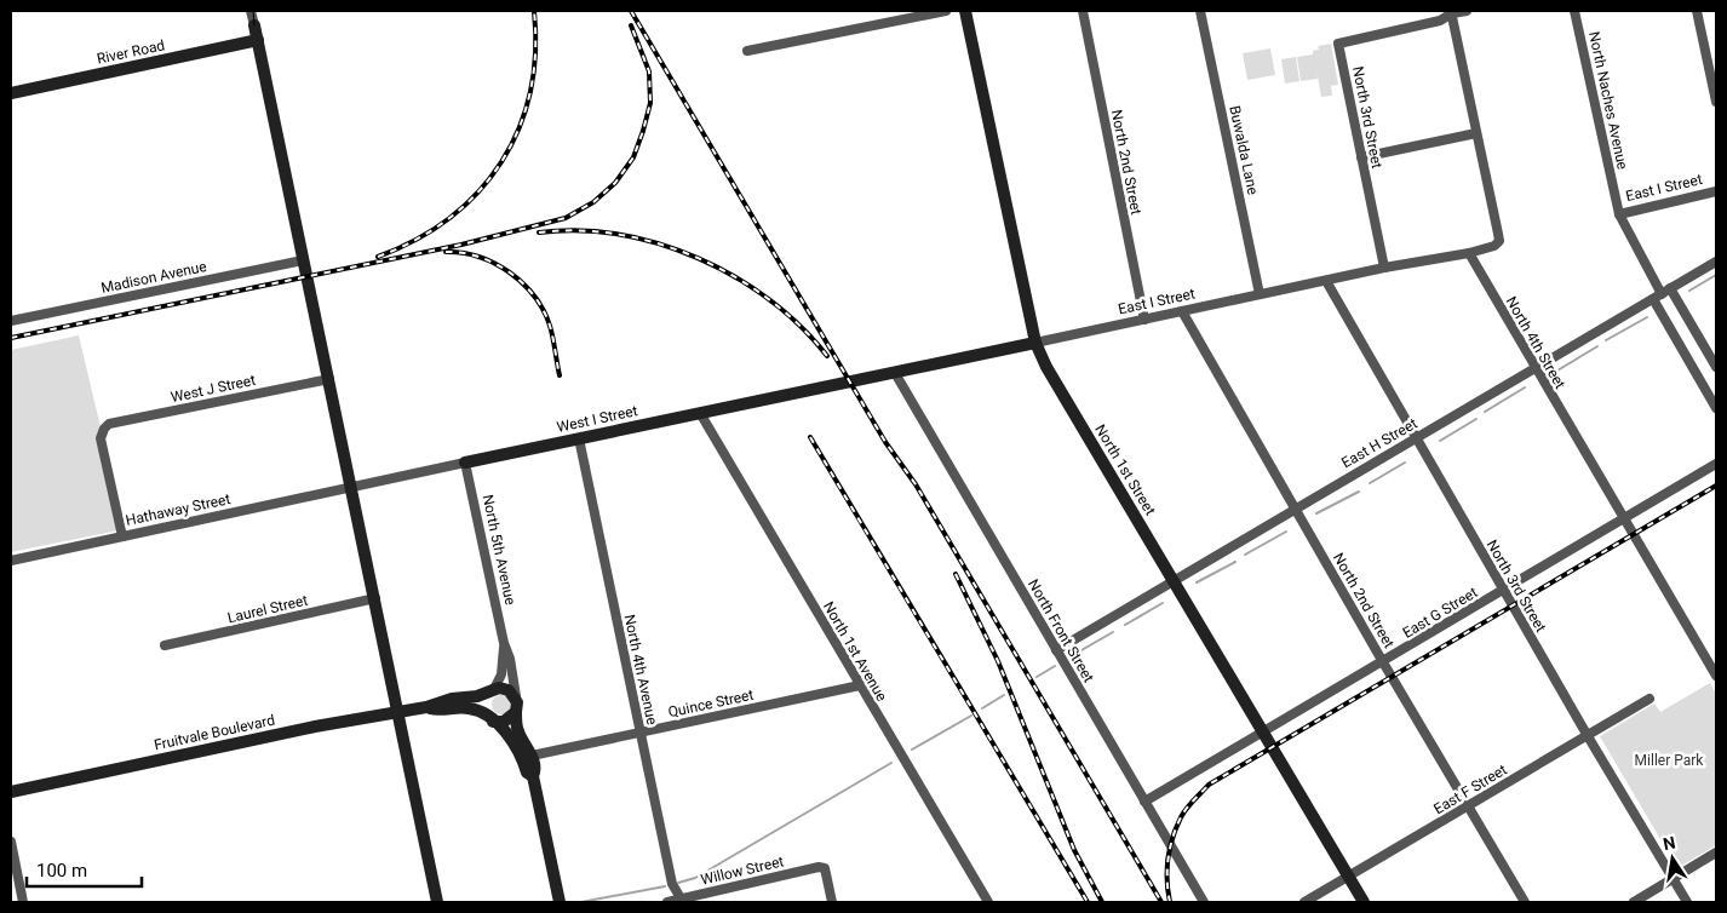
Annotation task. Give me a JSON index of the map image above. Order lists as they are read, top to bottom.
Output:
{
  "streets": {
    "main road": [
      "River Road",
      "East I Street",
      "West I Street",
      "North 1st Street",
      "Fruitvale Boulevard"
    ],
    "street": [
      "North Naches Avenue",
      "North 3rd Street",
      "Buwalda Lane",
      "North 2nd Street",
      "Madison Avenue",
      "North 4th Street",
      "West J Street",
      "East H Street",
      "Hathaway Street",
      "North 5th Avenue",
      "Laurel Street",
      "East G Street",
      "North Front Street",
      "North 1st Avenue",
      "North 4th Avenue",
      "Quince Street",
      "East F Street",
      "Willow Street"
    ]
  },
  "crossings": [
    ["North Naches Avenue", "East I Street"],
    ["North Naches Avenue", "East H Street"],
    ["North 3rd Street", "East I Street"],
    ["North 3rd Street", "East H Street"],
    ["North 3rd Street", "East G Street"],
    ["North 3rd Street", "East F Street"],
    ["Buwalda Lane", "East I Street"],
    ["North 2nd Street", "East I Street"],
    ["North 2nd Street", "East H Street"],
    ["North 2nd Street", "East G Street"],
    ["North 2nd Street", "East F Street"],
    ["East I Street", "North 4th Street"],
    ["East I Street", "West I Street"],
    ["East I Street", "North 1st Street"],
    ["East I Street", "North Front Street"],
    ["North 4th Street", "East H Street"],
    ["North 4th Street", "East G Street"],
    ["West J Street", "Hathaway Street"],
    ["West I Street", "Hathaway Street"],
    ["West I Street", "North 5th Avenue"],
    ["West I Street", "North 1st Avenue"],
    ["West I Street", "North 4th Avenue"],
    ["East H Street", "North 1st Street"],
    ["East H Street", "North Front Street"],
    ["North 1st Street", "East G Street"],
    ["North 1st Street", "East F Street"],
    ["North 5th Avenue", "Fruitvale Boulevard"],
    ["East G Street", "North Front Street"],
    ["North 1st Avenue", "Quince Street"],
    ["North 4th Avenue", "Quince Street"],
    ["North 4th Avenue", "Willow Street"]
  ],
  "parks": ["Miller Park"],
  "scale_bar": "100 m",
  "north": "top"
}
